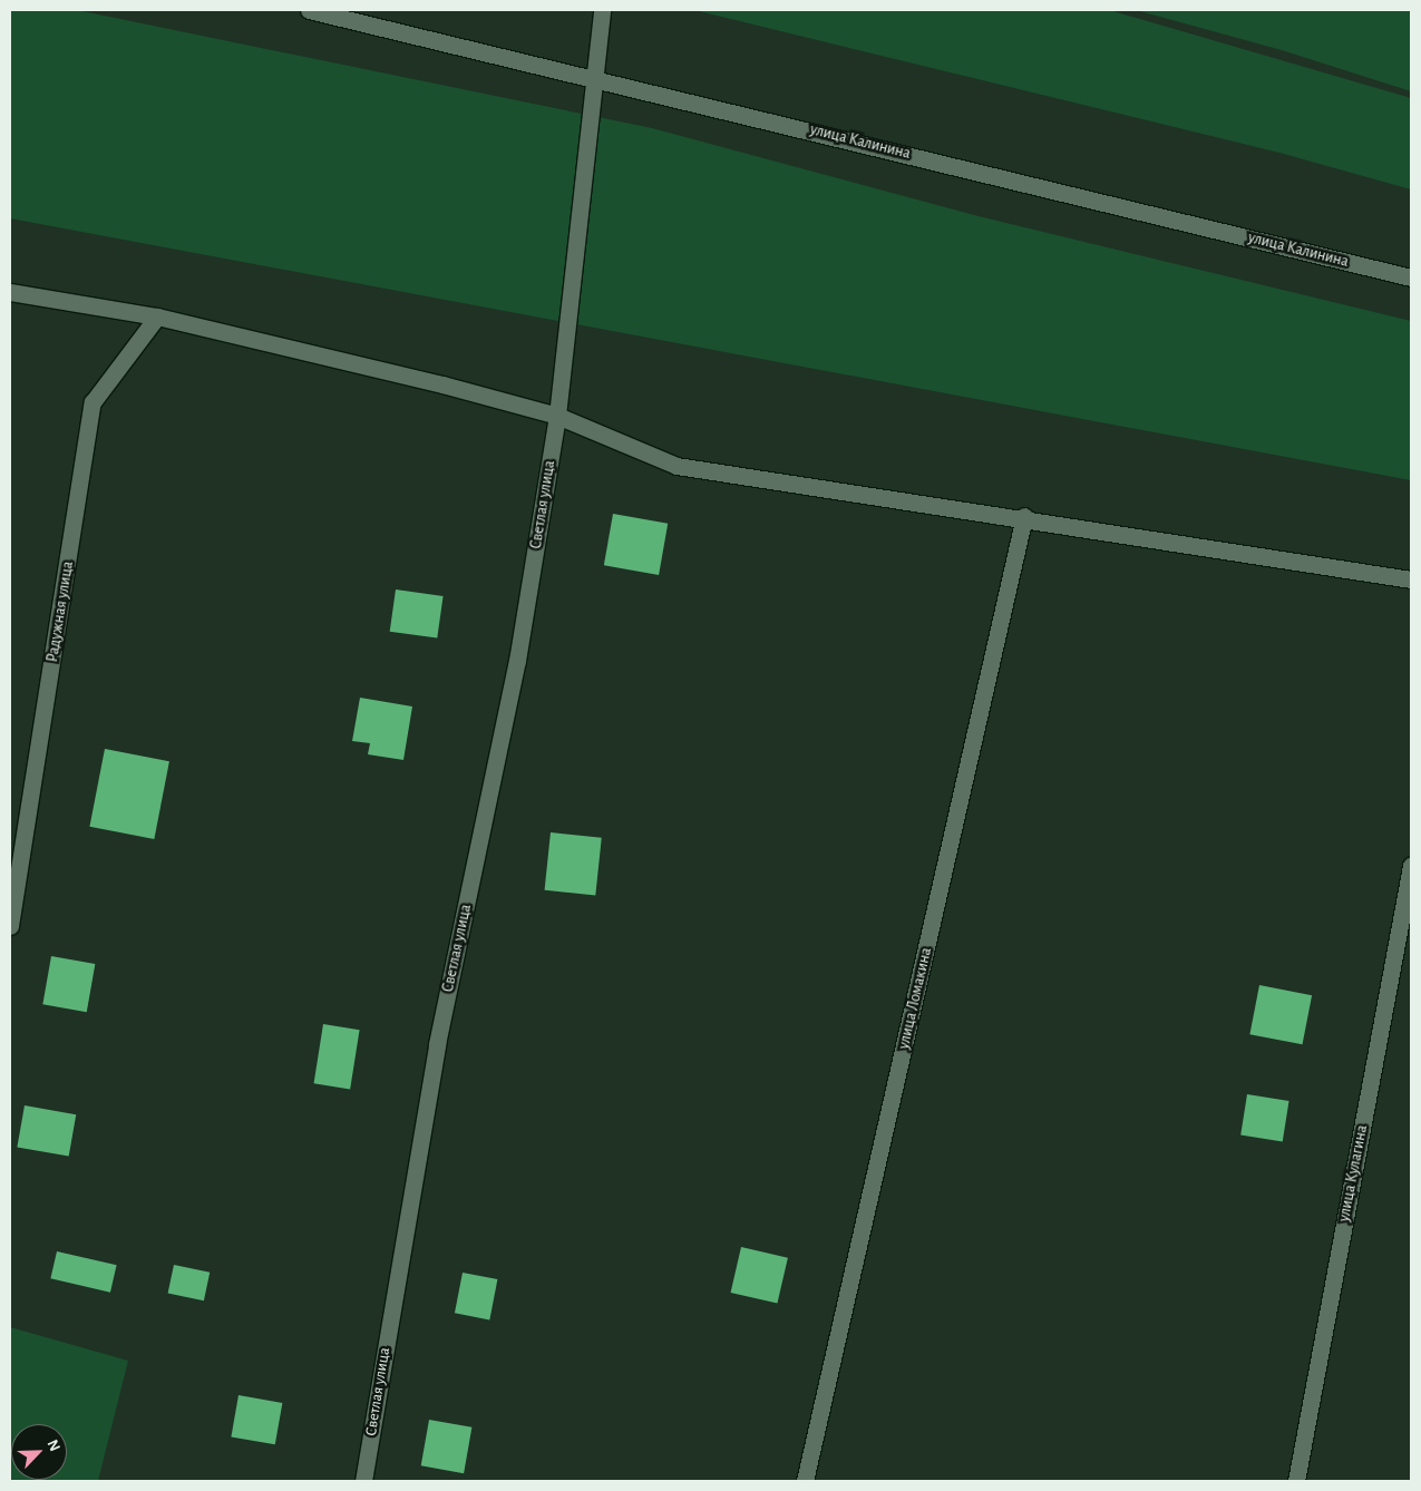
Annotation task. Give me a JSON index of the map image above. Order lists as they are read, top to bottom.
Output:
{
  "streets": {
    "street": [
      "улица Калинина",
      "Светлая улица",
      "Радужная улица",
      "улица Ломакина",
      "улица Кулагина"
    ]
  },
  "crossings": [
    ["улица Калинина", "Светлая улица"]
  ],
  "north": "top right"
}
